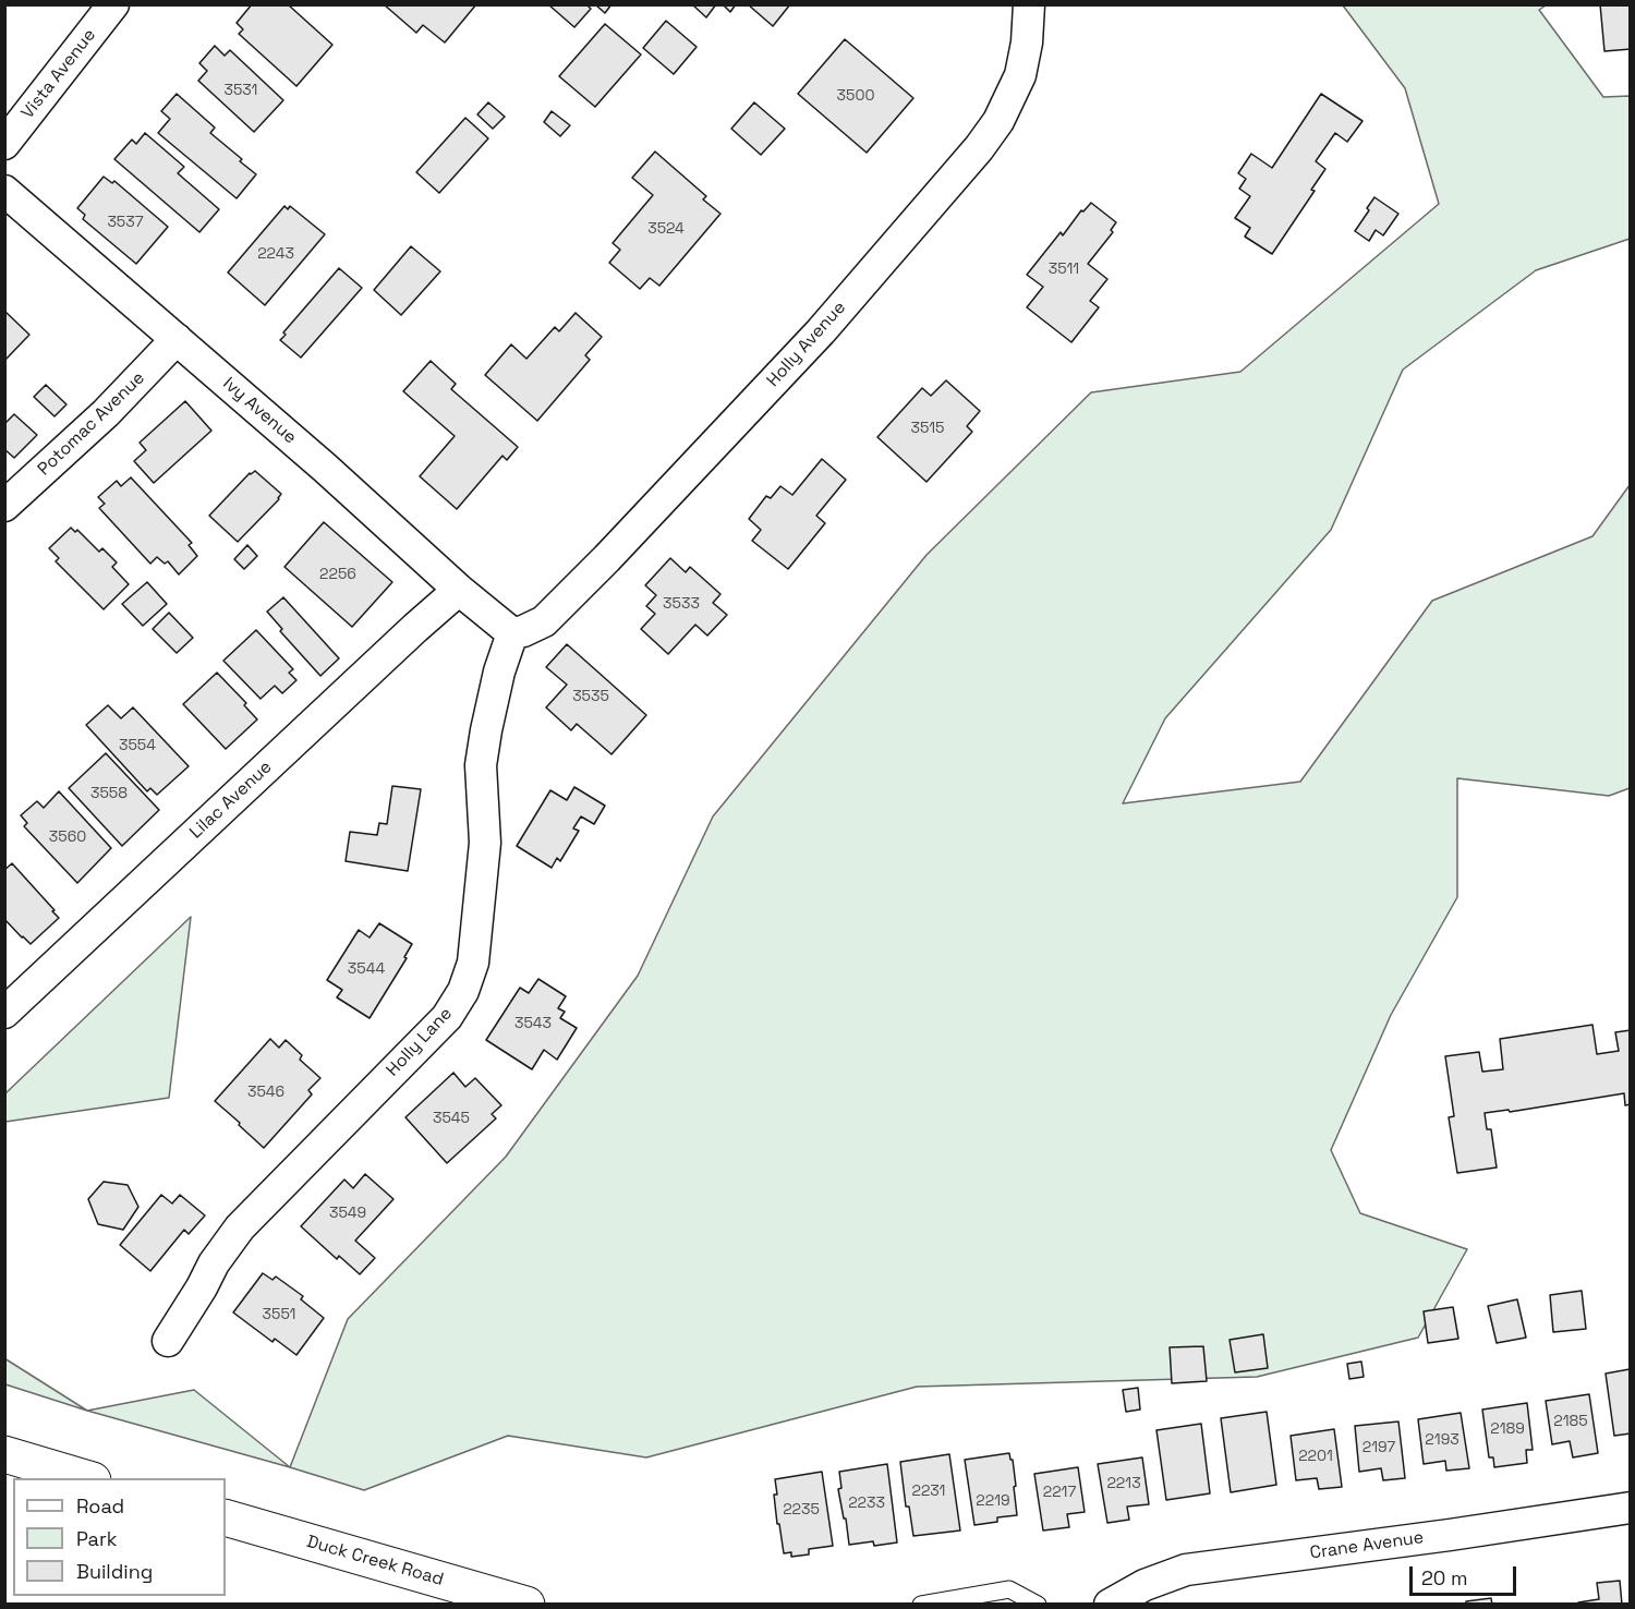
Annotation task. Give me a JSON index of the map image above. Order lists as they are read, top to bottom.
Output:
{
  "streets": {
    "street": [
      "Vista Avenue",
      "Holly Avenue",
      "Ivy Avenue",
      "Potomac Avenue",
      "Lilac Avenue",
      "Holly Lane",
      "Crane Avenue",
      "Duck Creek Road"
    ]
  },
  "crossings": [
    ["Holly Avenue", "Ivy Avenue"],
    ["Holly Avenue", "Holly Lane"],
    ["Ivy Avenue", "Potomac Avenue"],
    ["Ivy Avenue", "Lilac Avenue"],
    ["Ivy Avenue", "Holly Lane"]
  ],
  "house_numbers": [
    "3531",
    "3500",
    "3537",
    "3524",
    "2243",
    "3511",
    "3515",
    "2256",
    "3533",
    "3535",
    "3554",
    "3558",
    "3560",
    "3544",
    "3543",
    "3546",
    "3545",
    "3549",
    "3551",
    "2185",
    "2189",
    "2193",
    "2197",
    "2201",
    "2213",
    "2231",
    "2217",
    "2219",
    "2233",
    "2235"
  ],
  "legend": ["Road", "Park", "Building"],
  "scale_bar": "20 m"
}
